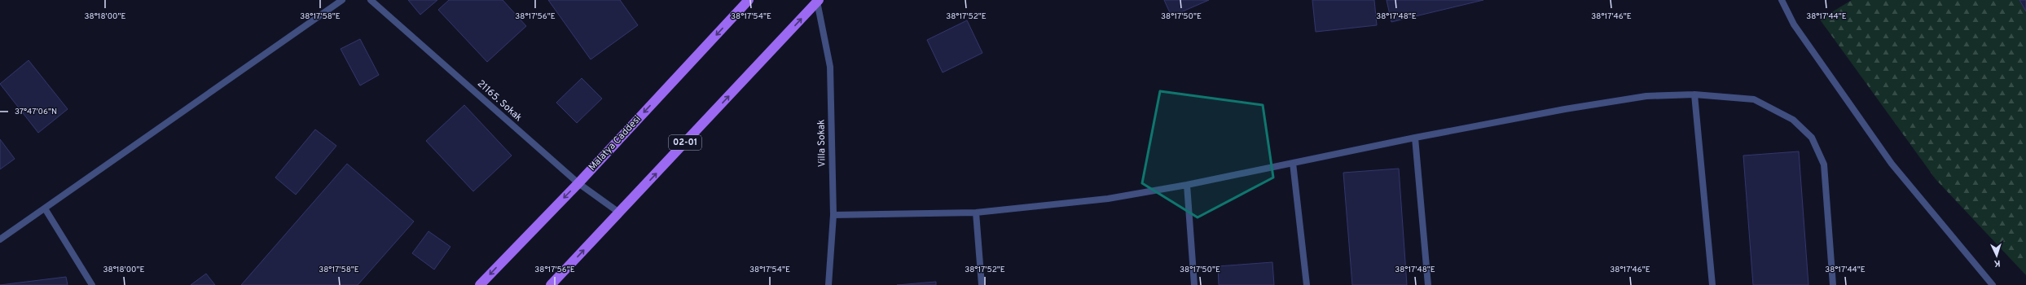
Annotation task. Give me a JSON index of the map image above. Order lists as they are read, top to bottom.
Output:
{
  "streets": {
    "main road": ["02-01", "Malatya Caddesi"],
    "street": ["21165. Sokak", "Villa Sokak"]
  },
  "crossings": [
    ["21165. Sokak", "02-01"],
    ["21165. Sokak", "Malatya Caddesi"],
    ["02-01", "Villa Sokak"]
  ],
  "north": "bottom",
  "coordinates": [
    "38°18'00\"E",
    "38°17'58\"E",
    "38°17'56\"E",
    "38°17'54\"E",
    "38°17'52\"E",
    "38°17'50\"E",
    "38°17'48\"E",
    "38°17'46\"E",
    "38°17'44\"E",
    "37°47'06\"N"
  ]
}
